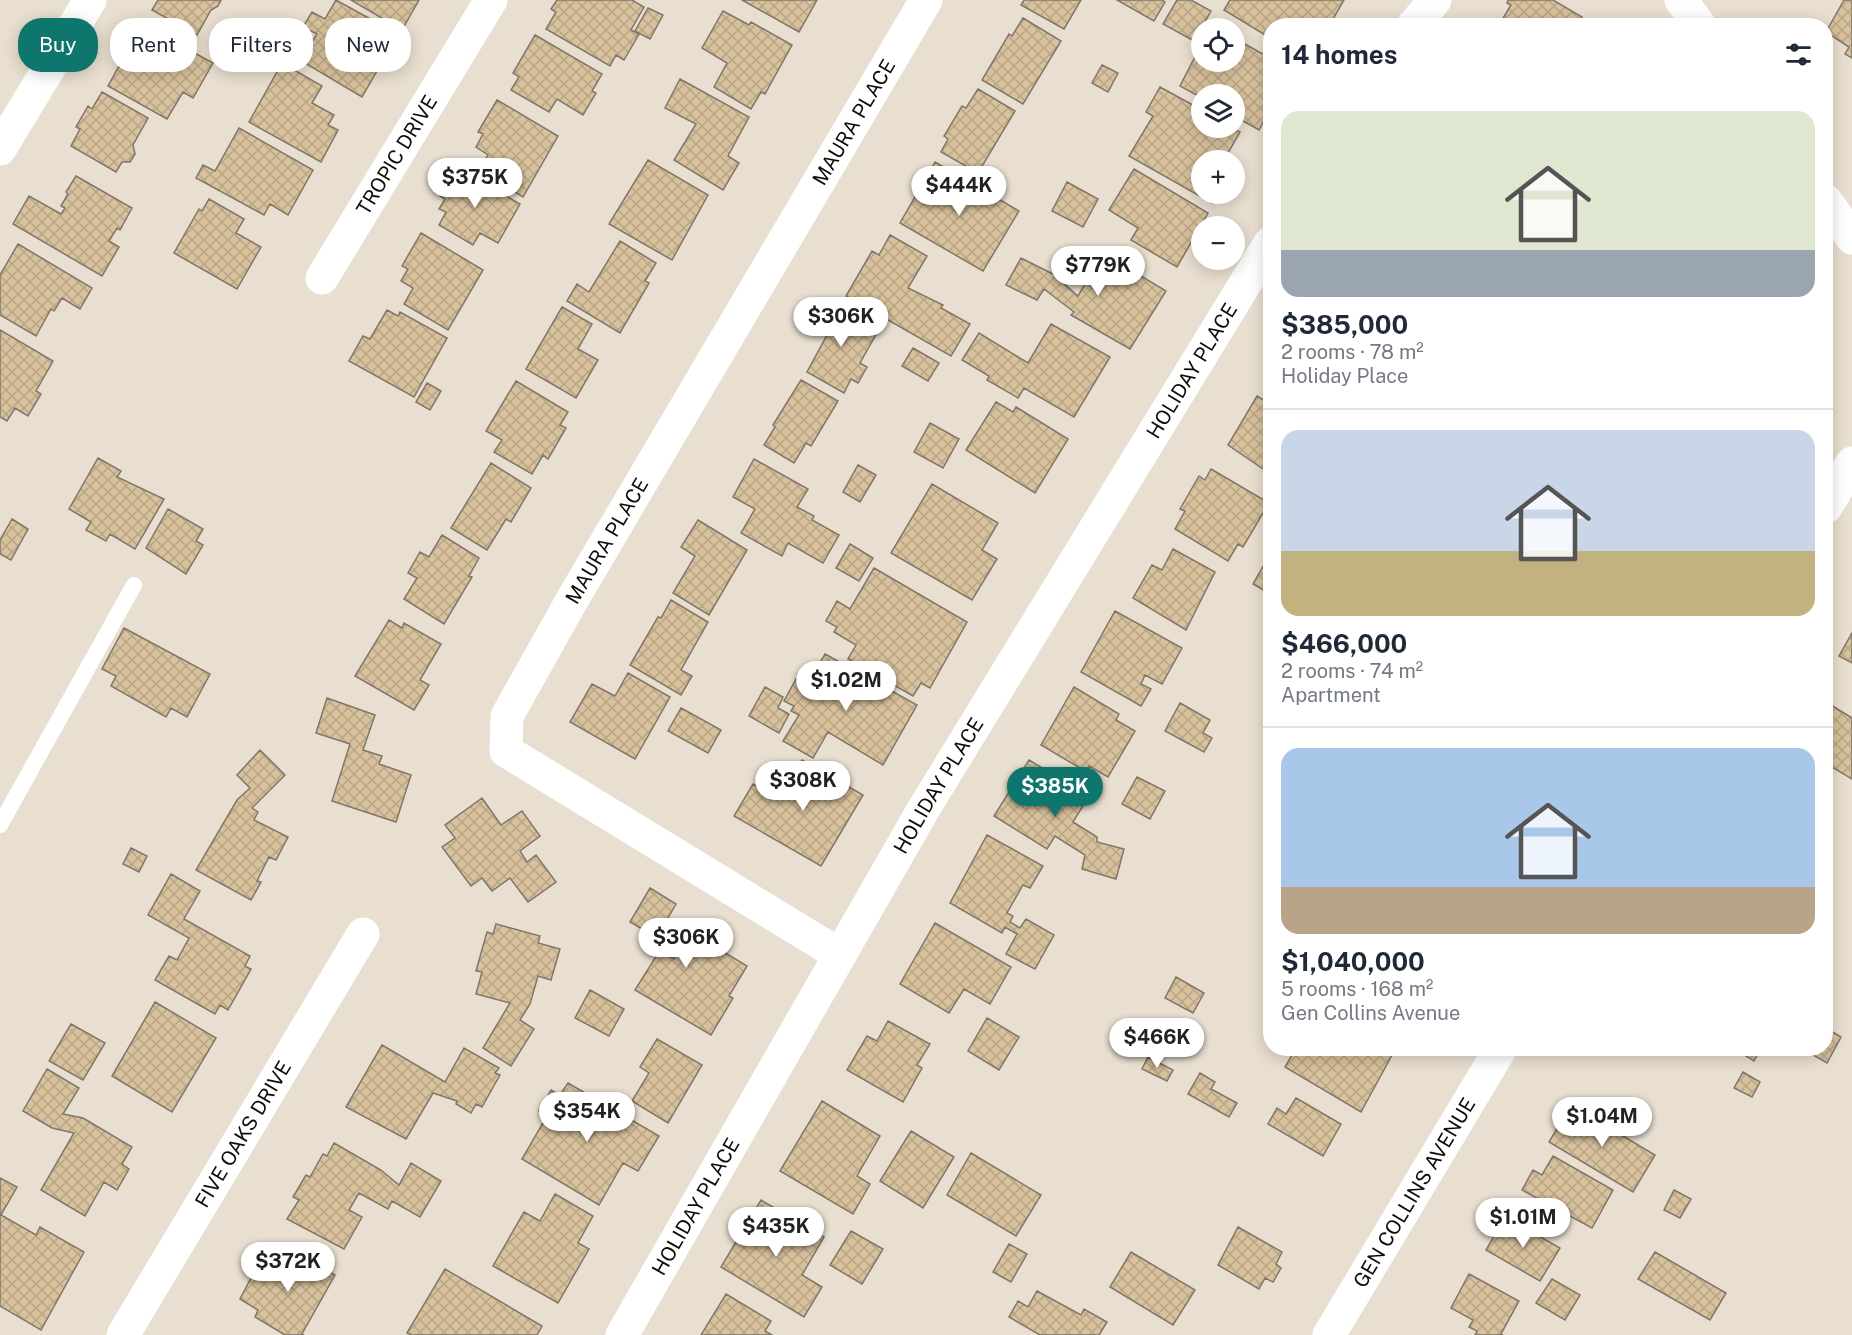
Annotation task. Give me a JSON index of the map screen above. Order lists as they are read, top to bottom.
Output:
{
  "streets": {
    "street": [
      "MAURA PLACE",
      "TROPIC DRIVE",
      "HOLIDAY PLACE",
      "FIVE OAKS DRIVE",
      "GEN COLLINS AVENUE"
    ]
  },
  "crossings": [
    ["MAURA PLACE", "HOLIDAY PLACE"]
  ],
  "page": {
    "map_buttons": ["+", "−"],
    "chip": [
      "Buy",
      "Rent",
      "Filters",
      "New"
    ],
    "heading": "14 homes",
    "list": [
      {
        "name": "$385,000",
        "note": "2 rooms · 78 m² · Holiday Place"
      },
      {
        "name": "$466,000",
        "note": "2 rooms · 74 m² · Apartment"
      },
      {
        "name": "$1,040,000",
        "note": "5 rooms · 168 m² · Gen Collins Avenue"
      }
    ],
    "price": [
      "$375K",
      "$444K",
      "$779K",
      "$306K",
      "$1.02M",
      "$308K",
      "$385K",
      "$306K",
      "$466K",
      "$354K",
      "$1.04M",
      "$1.01M",
      "$435K",
      "$372K"
    ]
  }
}
